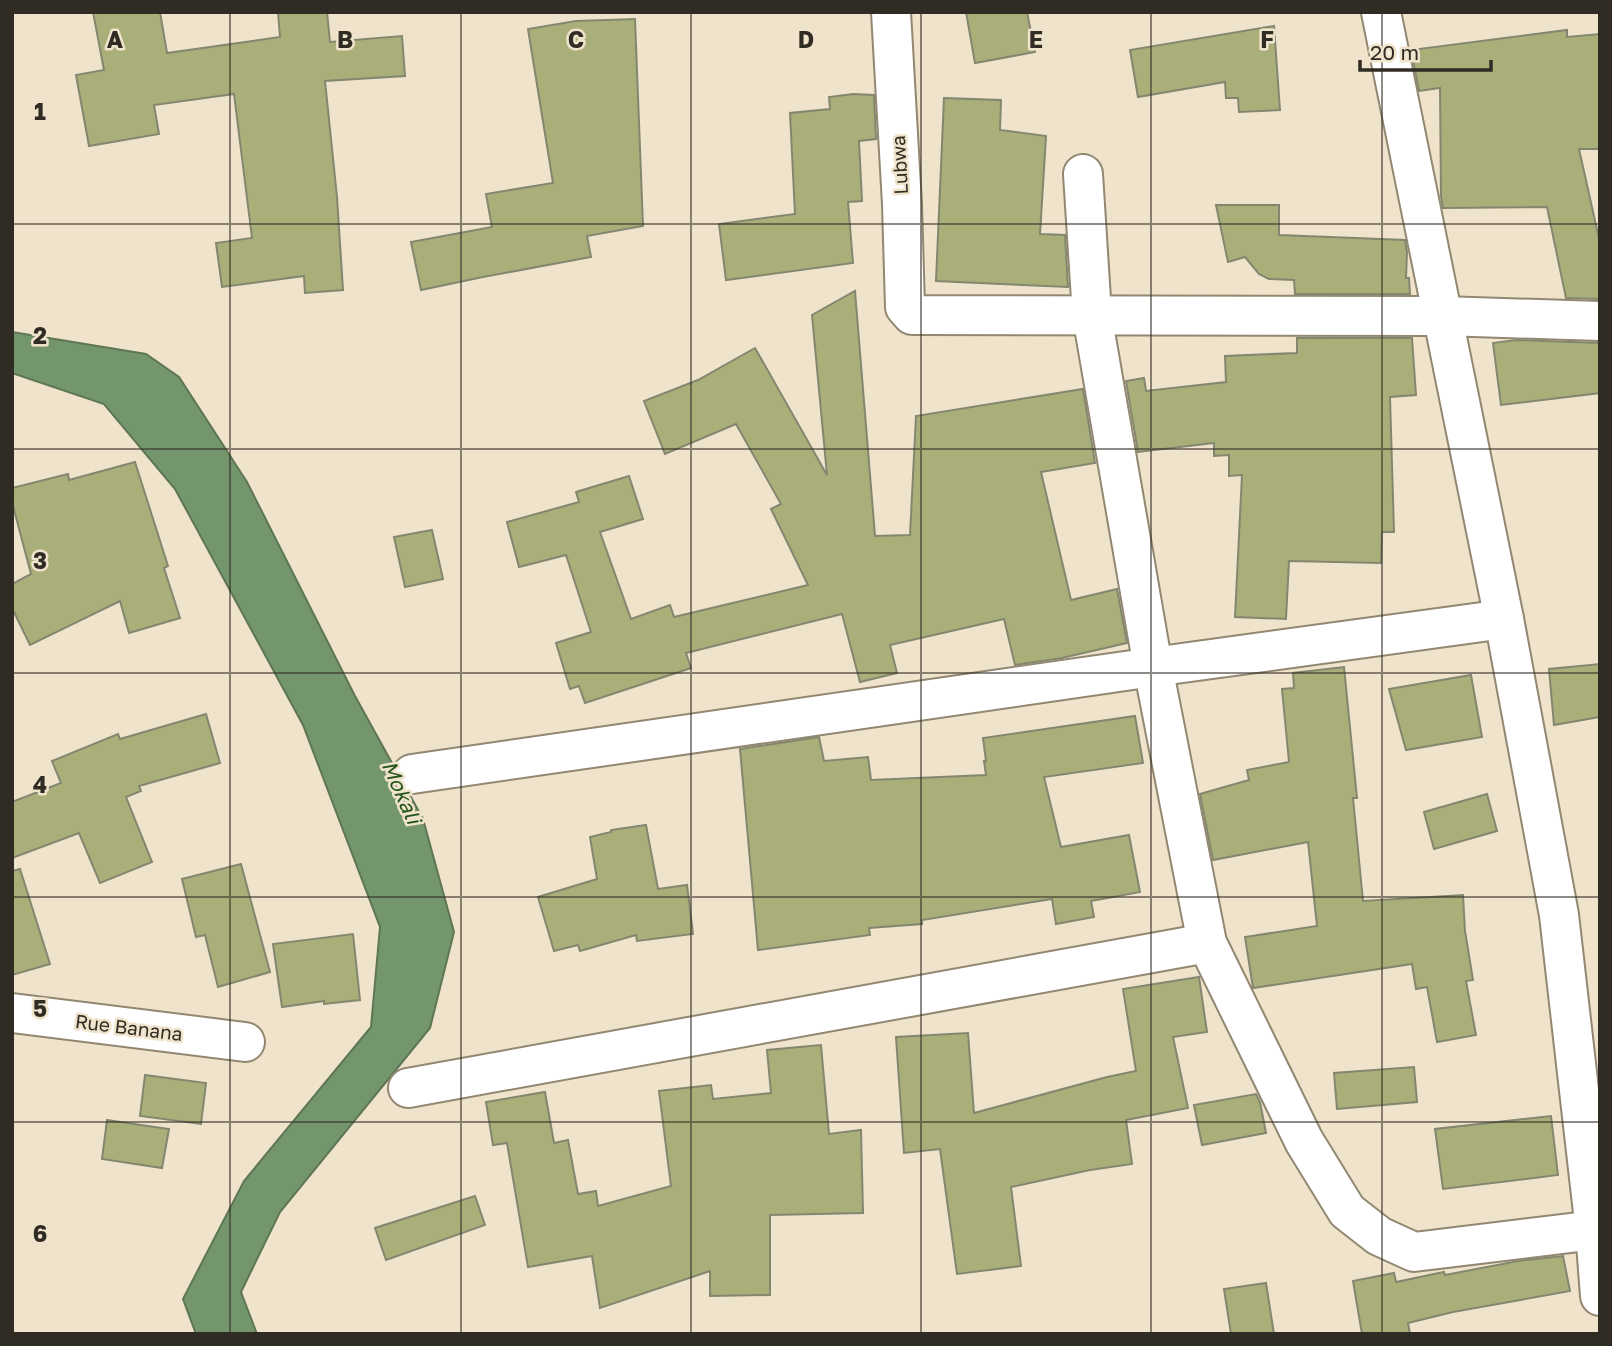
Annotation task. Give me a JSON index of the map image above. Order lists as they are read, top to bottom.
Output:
{
  "streets": {
    "street": ["Lubwa", "Rue Banana"]
  },
  "water": ["Mokali"],
  "scale_bar": "20 m",
  "grid": {
    "columns": [
      "A",
      "B",
      "C",
      "D",
      "E",
      "F"
    ],
    "rows": [
      "1",
      "2",
      "3",
      "4",
      "5",
      "6"
    ]
  }
}
